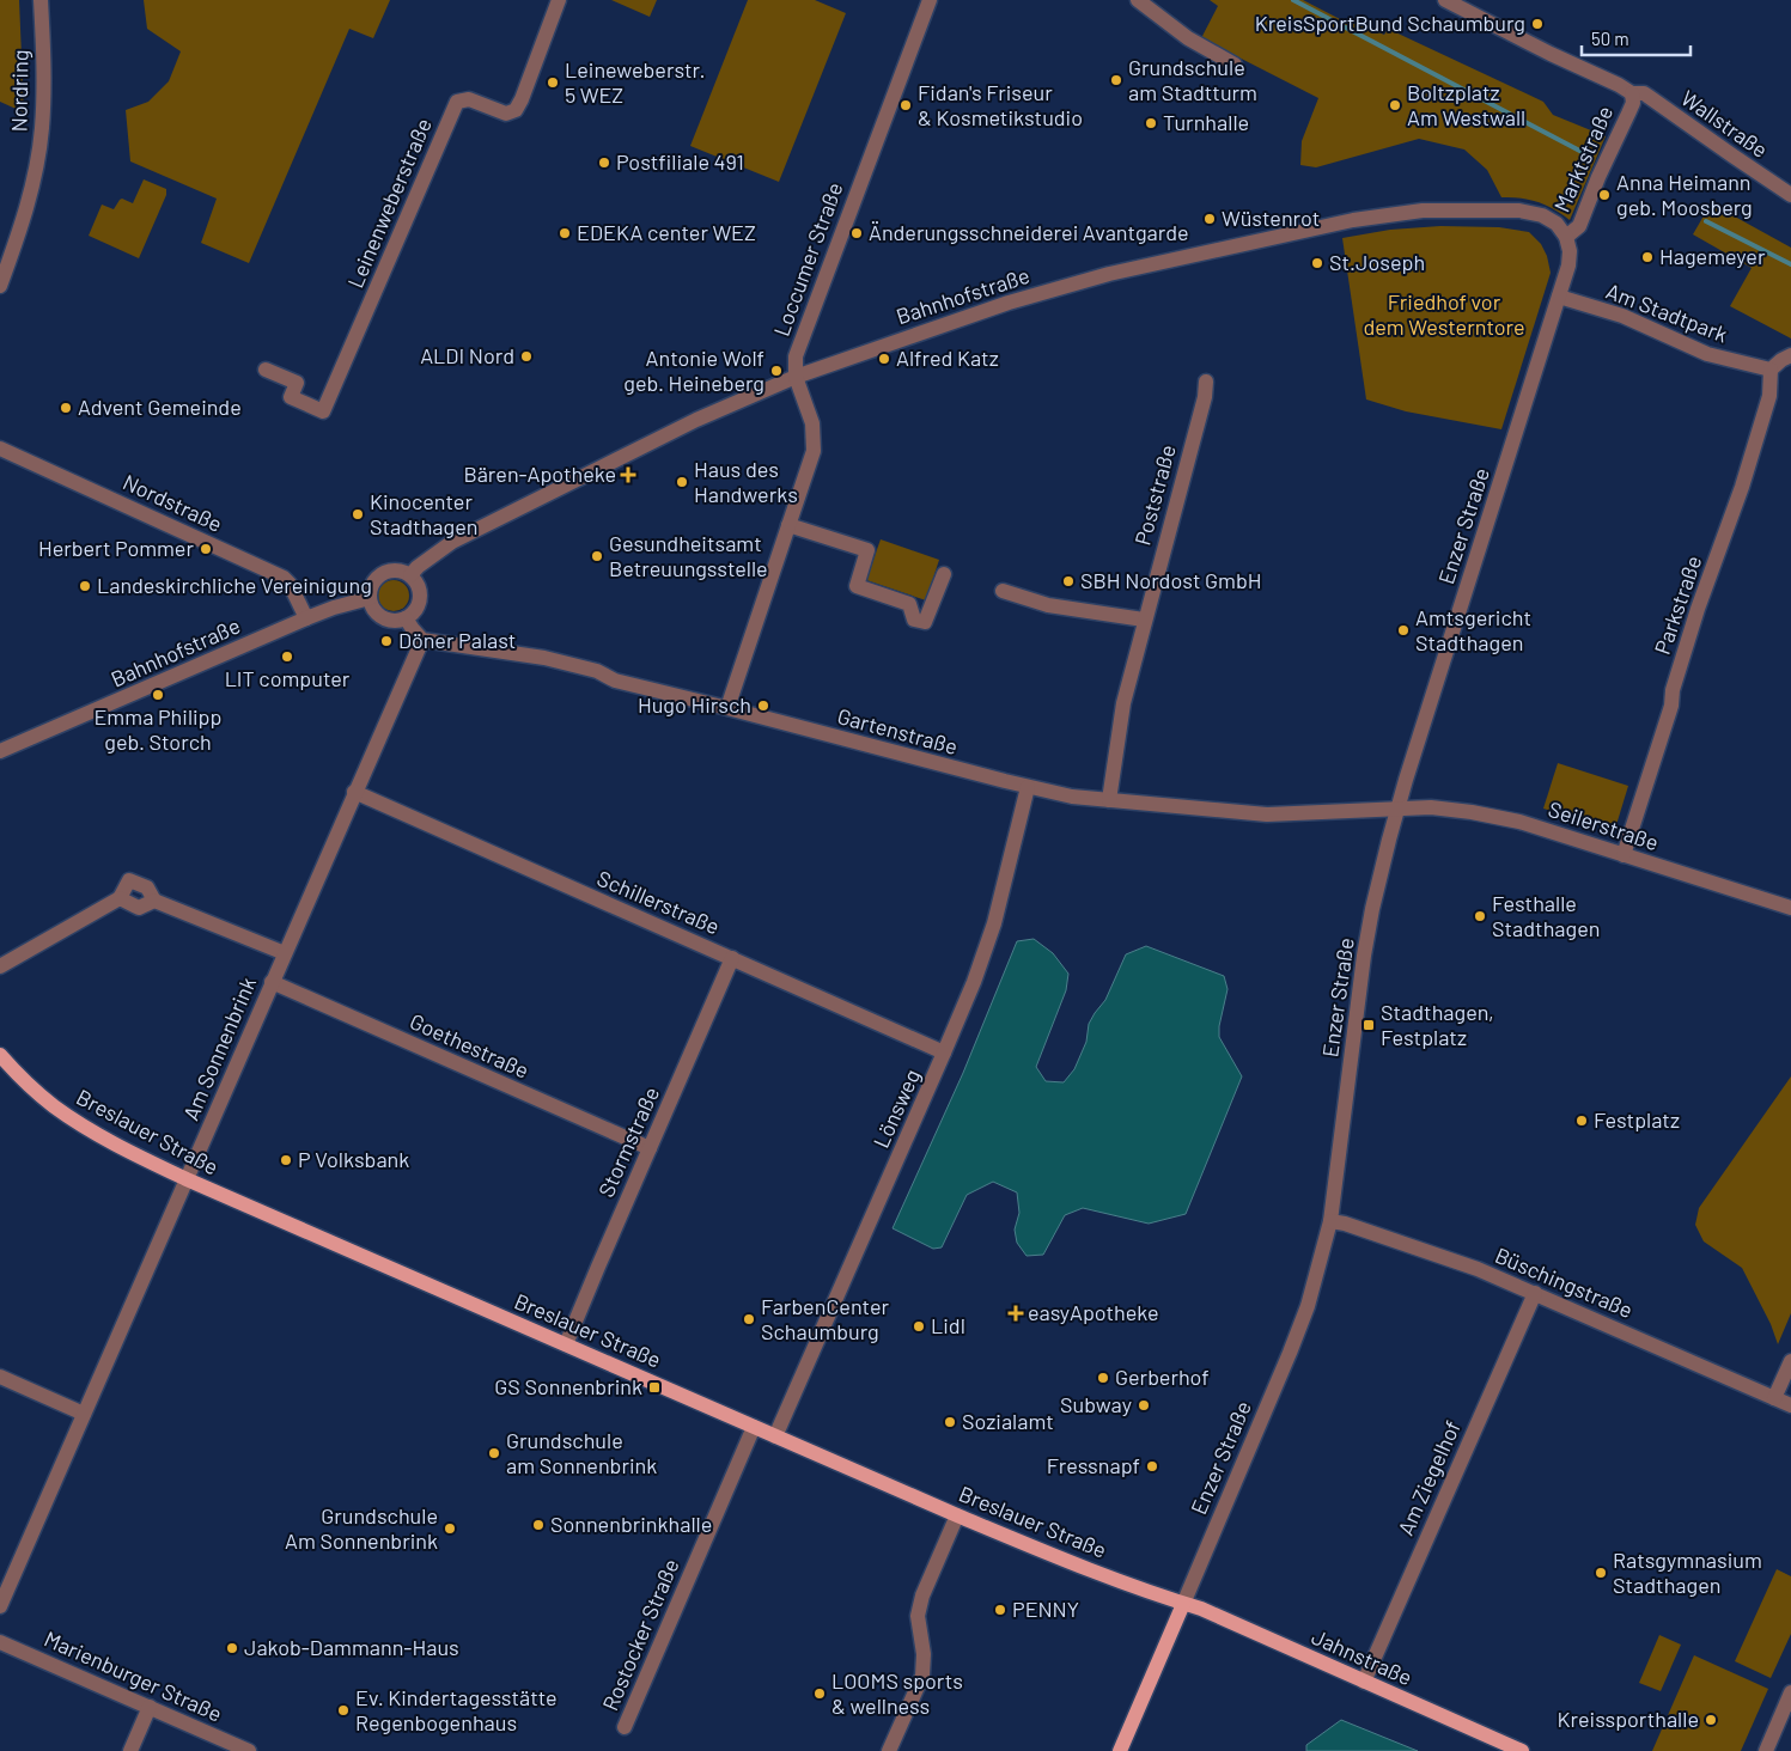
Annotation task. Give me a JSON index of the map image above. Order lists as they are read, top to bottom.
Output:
{
  "streets": {
    "main road": ["Enzer Straße", "Breslauer Straße", "Jahnstraße"],
    "street": [
      "Nordring",
      "Wallstraße",
      "Marktstraße",
      "Leinenweberstraße",
      "Loccumer Straße",
      "Bahnhofstraße",
      "Am Stadtpark",
      "Poststraße",
      "Nordstraße",
      "Parkstraße",
      "Gartenstraße",
      "Seilerstraße",
      "Schillerstraße",
      "Goethestraße",
      "Am Sonnenbrink",
      "Lönsweg",
      "Stormstraße",
      "Büschingstraße",
      "Am Ziegelhof",
      "Rostocker Straße",
      "Marienburger Straße"
    ]
  },
  "crossings": [
    ["Wallstraße", "Marktstraße"],
    ["Marktstraße", "Bahnhofstraße"],
    ["Marktstraße", "Enzer Straße"],
    ["Loccumer Straße", "Bahnhofstraße"],
    ["Loccumer Straße", "Gartenstraße"],
    ["Bahnhofstraße", "Nordstraße"],
    ["Bahnhofstraße", "Enzer Straße"],
    ["Am Stadtpark", "Enzer Straße"],
    ["Am Stadtpark", "Parkstraße"],
    ["Poststraße", "Gartenstraße"],
    ["Enzer Straße", "Gartenstraße"],
    ["Enzer Straße", "Seilerstraße"],
    ["Enzer Straße", "Breslauer Straße"],
    ["Enzer Straße", "Büschingstraße"],
    ["Enzer Straße", "Jahnstraße"],
    ["Parkstraße", "Seilerstraße"],
    ["Gartenstraße", "Seilerstraße"],
    ["Gartenstraße", "Am Sonnenbrink"],
    ["Gartenstraße", "Lönsweg"],
    ["Schillerstraße", "Am Sonnenbrink"],
    ["Schillerstraße", "Lönsweg"],
    ["Schillerstraße", "Stormstraße"],
    ["Goethestraße", "Am Sonnenbrink"],
    ["Goethestraße", "Stormstraße"],
    ["Am Sonnenbrink", "Breslauer Straße"],
    ["Lönsweg", "Breslauer Straße"],
    ["Breslauer Straße", "Stormstraße"],
    ["Breslauer Straße", "Rostocker Straße"],
    ["Breslauer Straße", "Jahnstraße"],
    ["Büschingstraße", "Am Ziegelhof"],
    ["Am Ziegelhof", "Jahnstraße"]
  ],
  "parks": ["Friedhof vor dem Westerntore"],
  "places": {
    "other": [
      "KreisSportBund Schaumburg",
      "Grundschule am Stadtturm",
      "Leineweberstr. 5 WEZ",
      "Fidan's Friseur & Kosmetikstudio",
      "Boltzplatz Am Westwall",
      "Turnhalle",
      "Postfiliale 491",
      "Anna Heimann geb. Moosberg",
      "Wüstenrot",
      "EDEKA center WEZ",
      "Änderungsschneiderei Avantgarde",
      "Hagemeyer",
      "St.Joseph",
      "ALDI Nord",
      "Alfred Katz",
      "Antonie Wolf geb. Heineberg",
      "Advent Gemeinde",
      "Haus des Handwerks",
      "Kinocenter Stadthagen",
      "Herbert Pommer",
      "Gesundheitsamt Betreuungsstelle",
      "SBH Nordost GmbH",
      "Landeskirchliche Vereinigung",
      "Amtsgericht Stadthagen",
      "Döner Palast",
      "LIT computer",
      "Emma Philipp geb. Storch",
      "Hugo Hirsch",
      "Festhalle Stadthagen",
      "Festplatz",
      "P Volksbank",
      "FarbenCenter Schaumburg",
      "Lidl",
      "Gerberhof",
      "Subway",
      "Sozialamt",
      "Grundschule am Sonnenbrink",
      "Fressnapf",
      "Sonnenbrinkhalle",
      "Grundschule Am Sonnenbrink",
      "Ratsgymnasium Stadthagen",
      "PENNY",
      "Jakob-Dammann-Haus",
      "LOOMS sports & wellness",
      "Ev. Kindertagesstätte Regenbogenhaus",
      "Kreissporthalle"
    ],
    "health": ["Bären-Apotheke", "easyApotheke"],
    "transit": ["Stadthagen, Festplatz", "GS Sonnenbrink"]
  },
  "scale_bar": "50 m"
}
